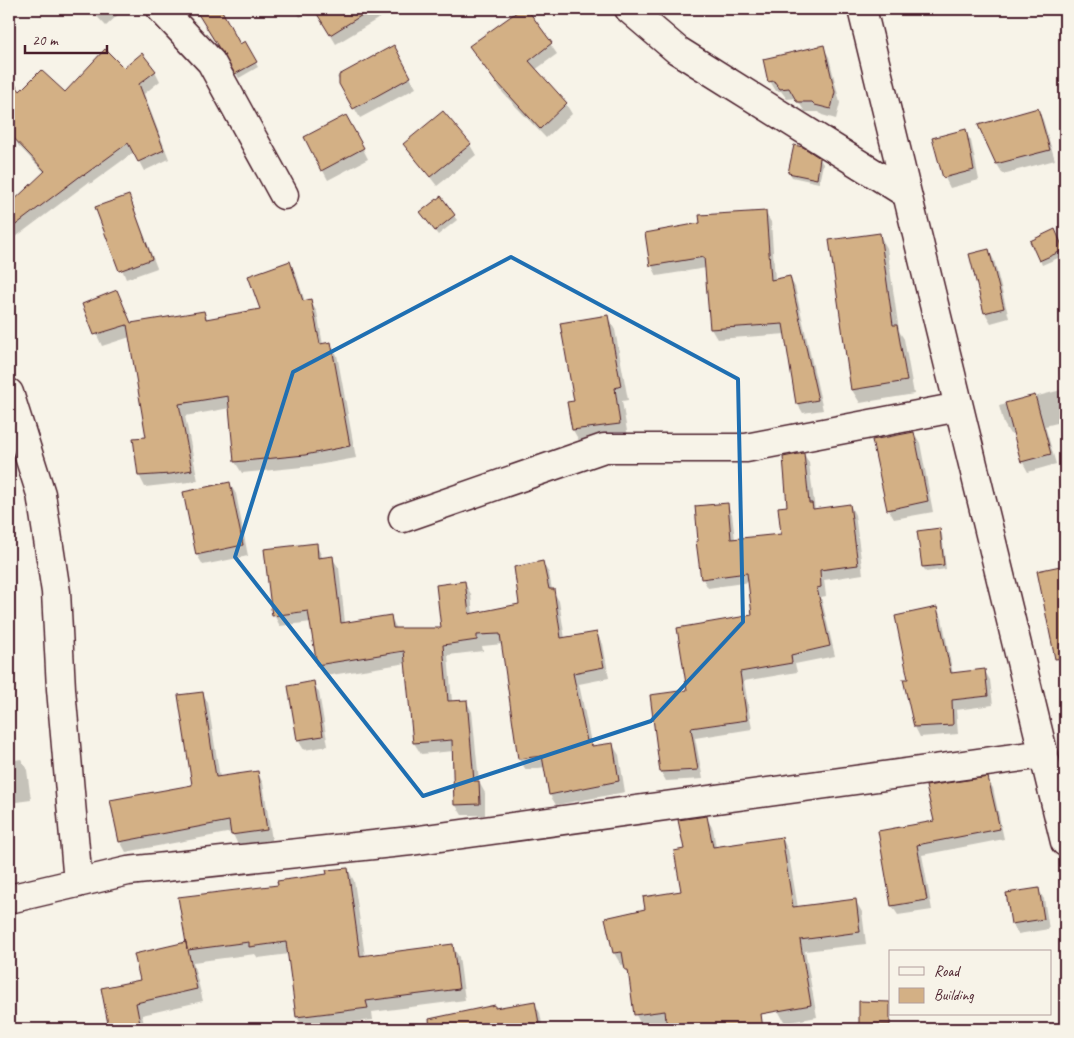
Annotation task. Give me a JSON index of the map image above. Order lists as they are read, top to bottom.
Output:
{
  "legend": ["Road", "Building"],
  "scale_bar": "20 m"
}
